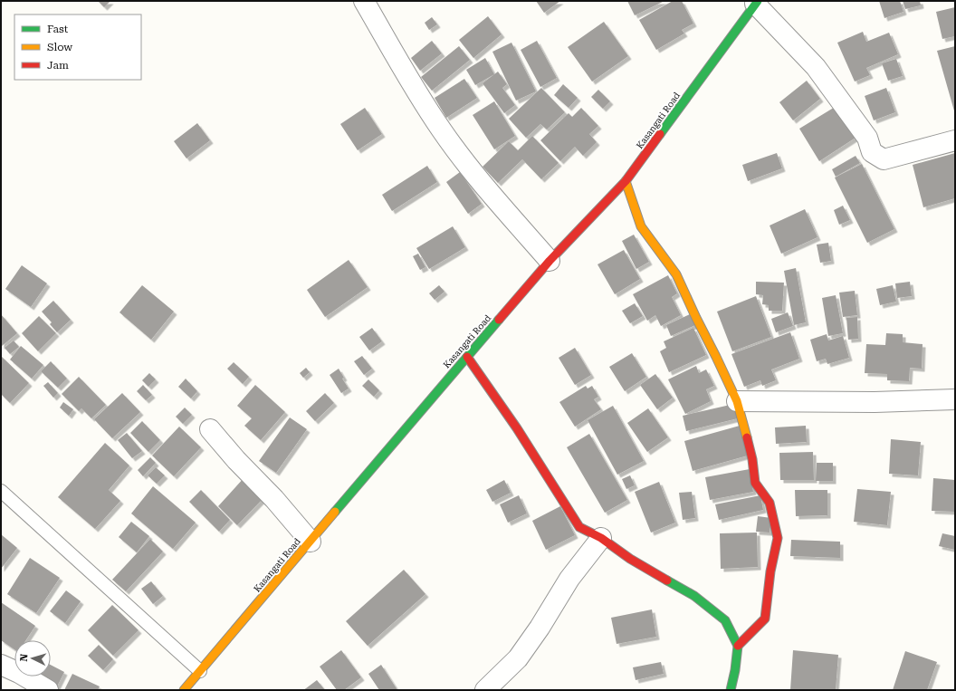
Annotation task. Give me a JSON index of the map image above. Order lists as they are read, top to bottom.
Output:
{
  "streets": {
    "street": ["Kasangati Road"]
  },
  "legend": ["Fast", "Slow", "Jam"],
  "north": "left"
}
